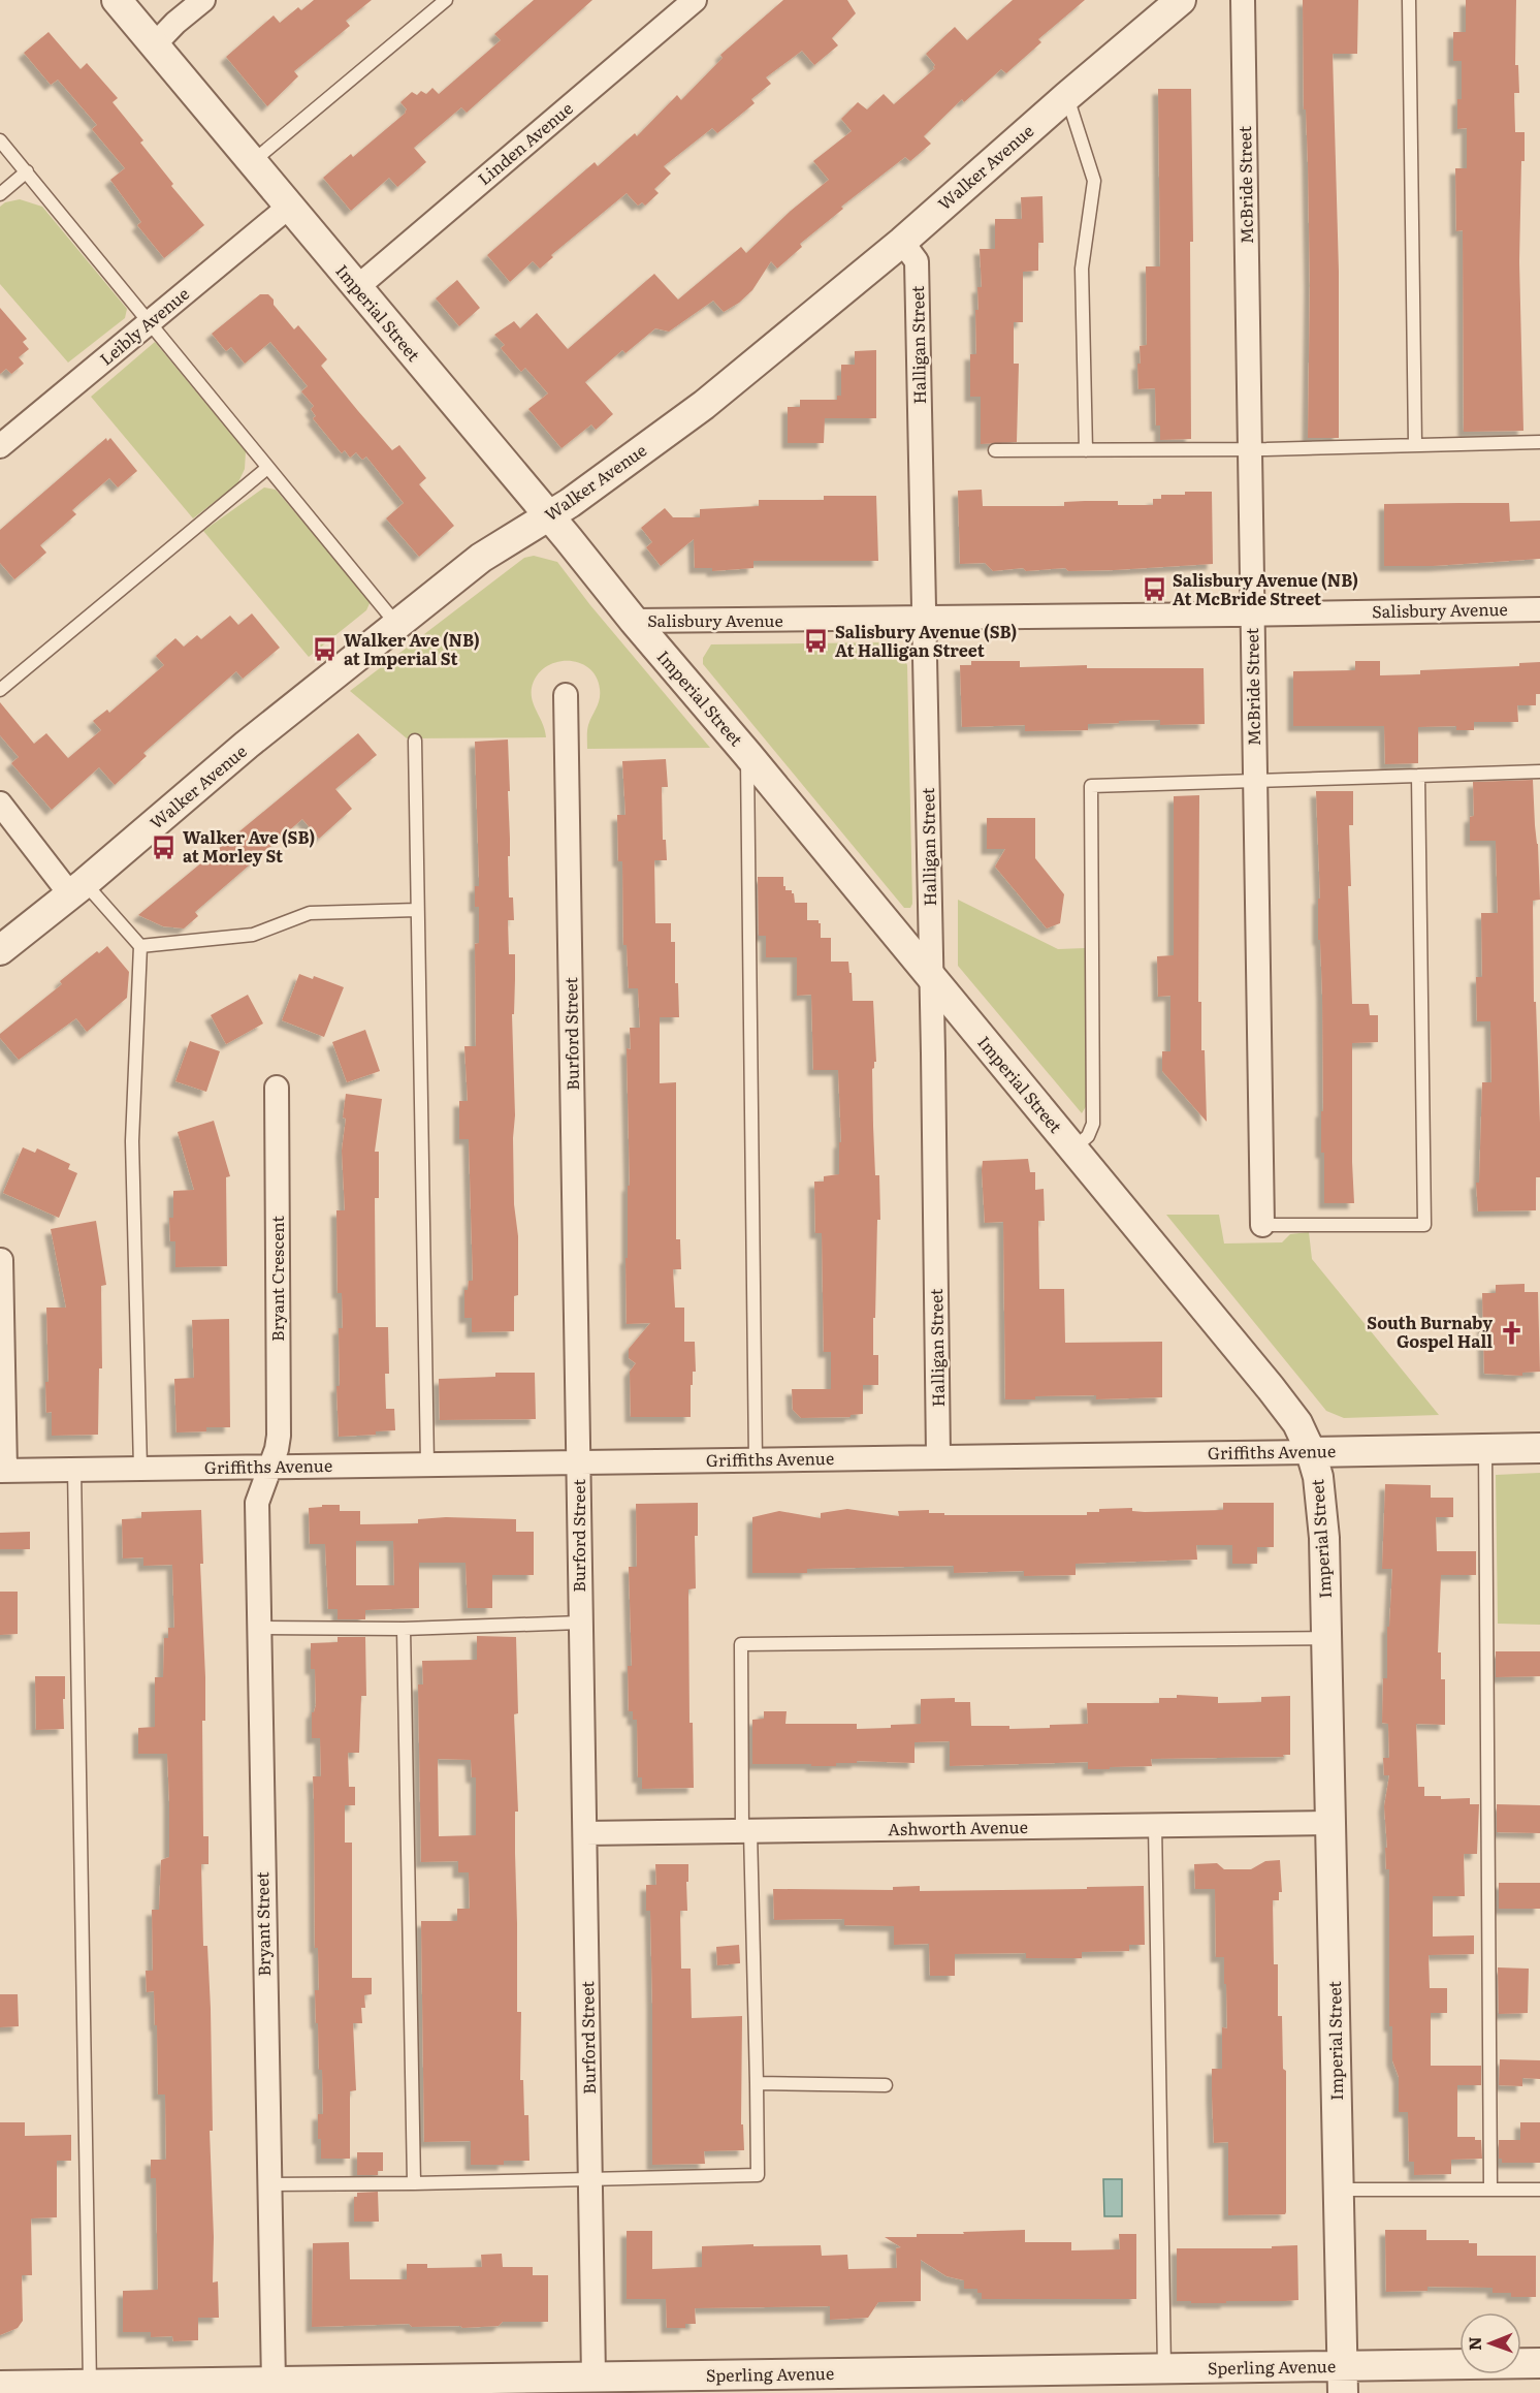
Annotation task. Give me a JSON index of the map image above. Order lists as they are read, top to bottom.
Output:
{
  "streets": {
    "street": [
      "Linden Avenue",
      "Walker Avenue",
      "McBride Street",
      "Imperial Street",
      "Leibly Avenue",
      "Halligan Street",
      "Salisbury Avenue",
      "Burford Street",
      "Bryant Crescent",
      "Griffiths Avenue",
      "Ashworth Avenue",
      "Bryant Street",
      "Sperling Avenue"
    ]
  },
  "crossings": [
    ["Linden Avenue", "Imperial Street"],
    ["Walker Avenue", "Imperial Street"],
    ["Walker Avenue", "Halligan Street"],
    ["McBride Street", "Salisbury Avenue"],
    ["Imperial Street", "Leibly Avenue"],
    ["Imperial Street", "Halligan Street"],
    ["Imperial Street", "Salisbury Avenue"],
    ["Imperial Street", "Griffiths Avenue"],
    ["Imperial Street", "Ashworth Avenue"],
    ["Imperial Street", "Sperling Avenue"],
    ["Halligan Street", "Salisbury Avenue"],
    ["Halligan Street", "Griffiths Avenue"],
    ["Burford Street", "Griffiths Avenue"],
    ["Burford Street", "Ashworth Avenue"],
    ["Burford Street", "Sperling Avenue"],
    ["Bryant Crescent", "Griffiths Avenue"],
    ["Bryant Crescent", "Bryant Street"],
    ["Griffiths Avenue", "Bryant Street"],
    ["Bryant Street", "Sperling Avenue"]
  ],
  "places": {
    "bus stop": [
      "Salisbury Avenue (NB) At McBride Street",
      "Salisbury Avenue (SB) At Halligan Street",
      "Walker Ave (NB) at Imperial St",
      "Walker Ave (SB) at Morley St"
    ],
    "church": ["South Burnaby Gospel Hall"]
  },
  "north": "left"
}
